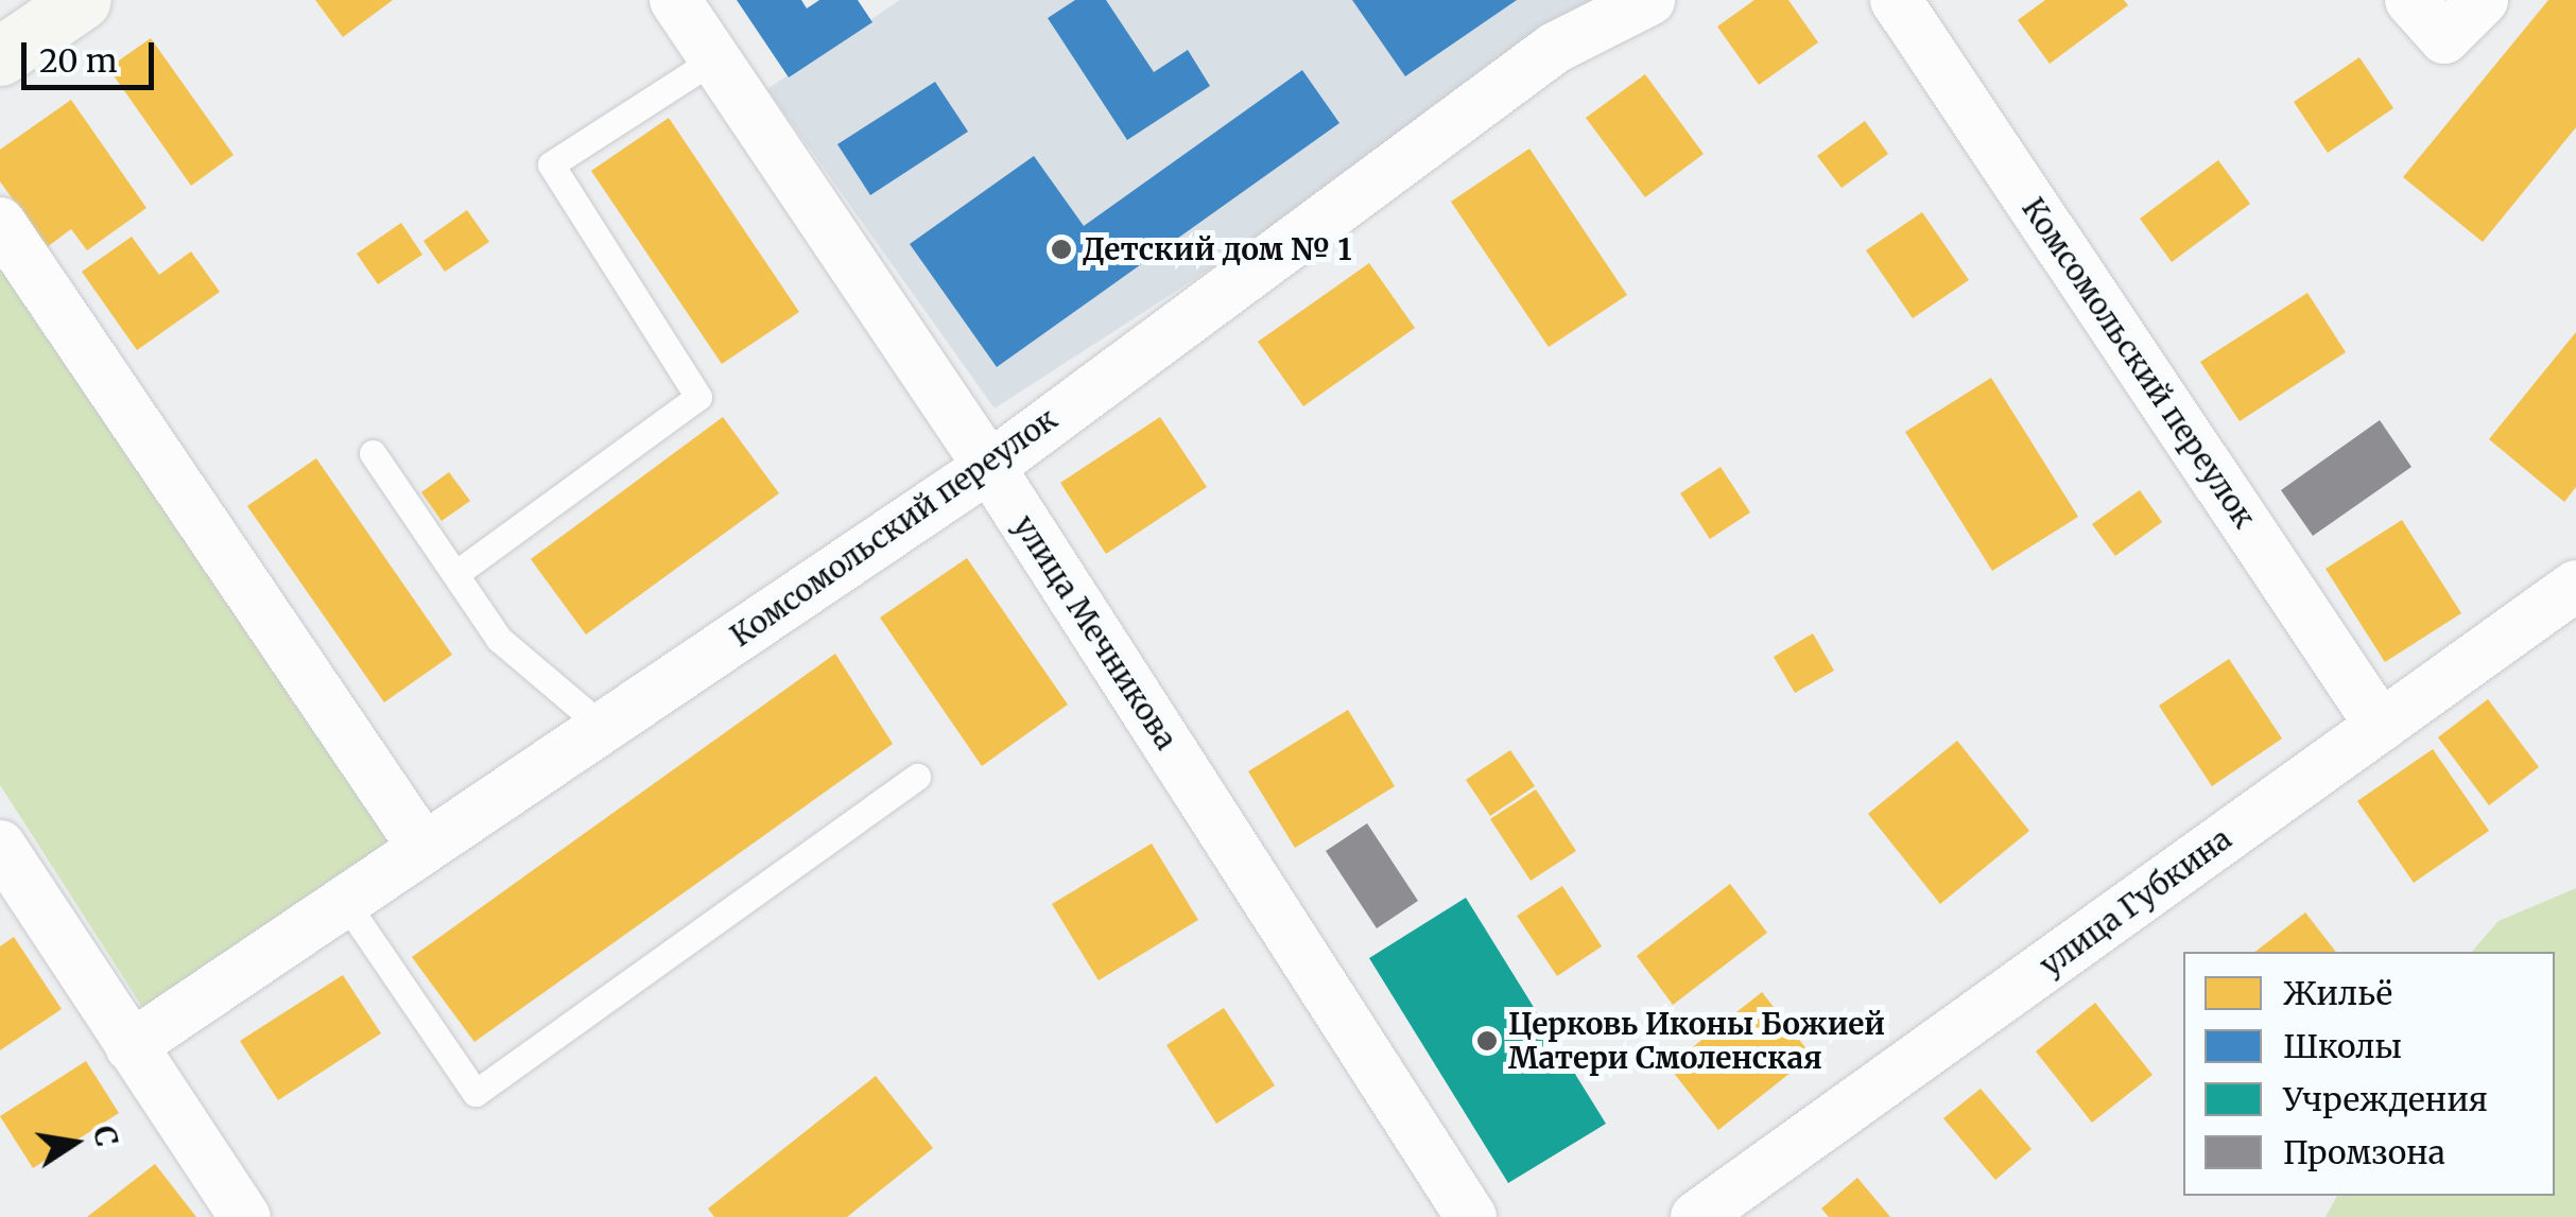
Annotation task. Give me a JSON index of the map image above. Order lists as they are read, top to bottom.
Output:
{
  "streets": {
    "street": ["Комсомольский переулок", "улица Мечникова", "улица Губкина"]
  },
  "crossings": [
    ["Комсомольский переулок", "улица Мечникова"],
    ["Комсомольский переулок", "улица Губкина"]
  ],
  "places": ["Детский дом № 1", "Церковь Иконы Божией Матери Смоленская"],
  "legend": [
    "Жильё",
    "Школы",
    "Учреждения",
    "Промзона"
  ],
  "scale_bar": "20 m",
  "north": "right"
}
